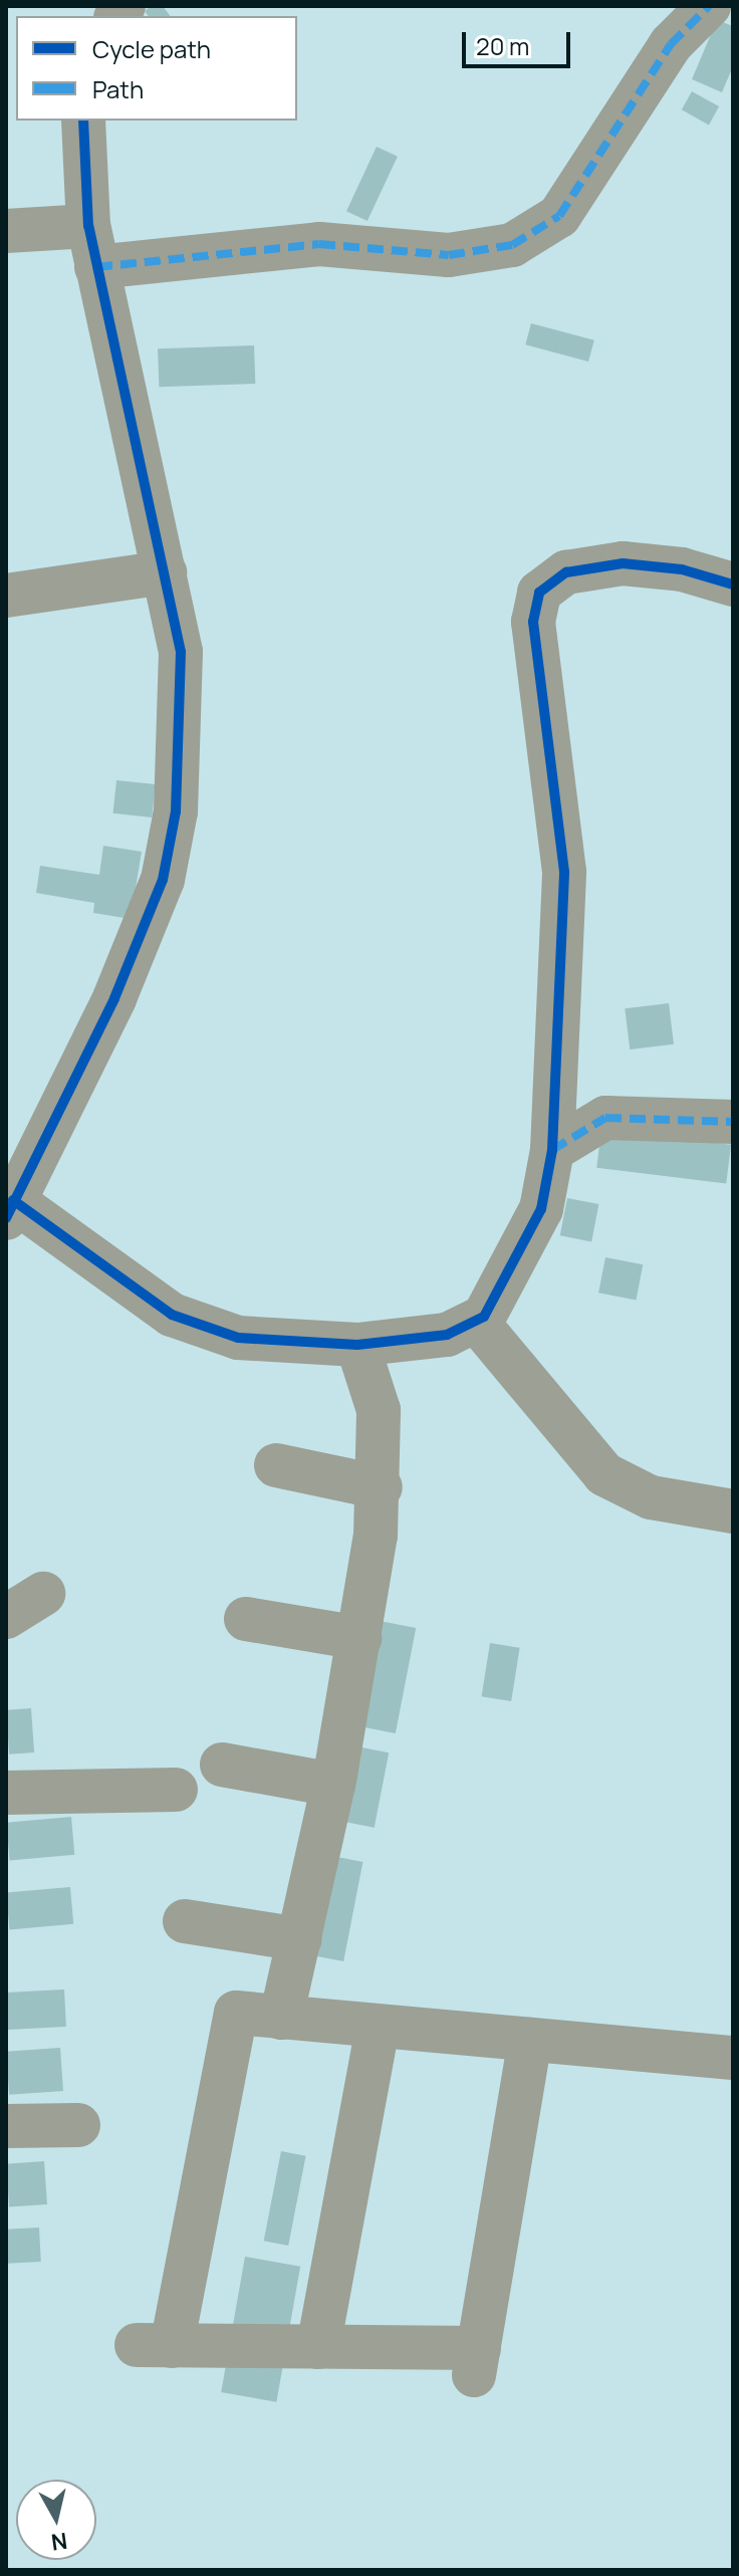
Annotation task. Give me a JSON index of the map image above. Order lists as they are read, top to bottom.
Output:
{
  "legend": ["Cycle path", "Path"],
  "scale_bar": "20 m",
  "north": "bottom"
}
